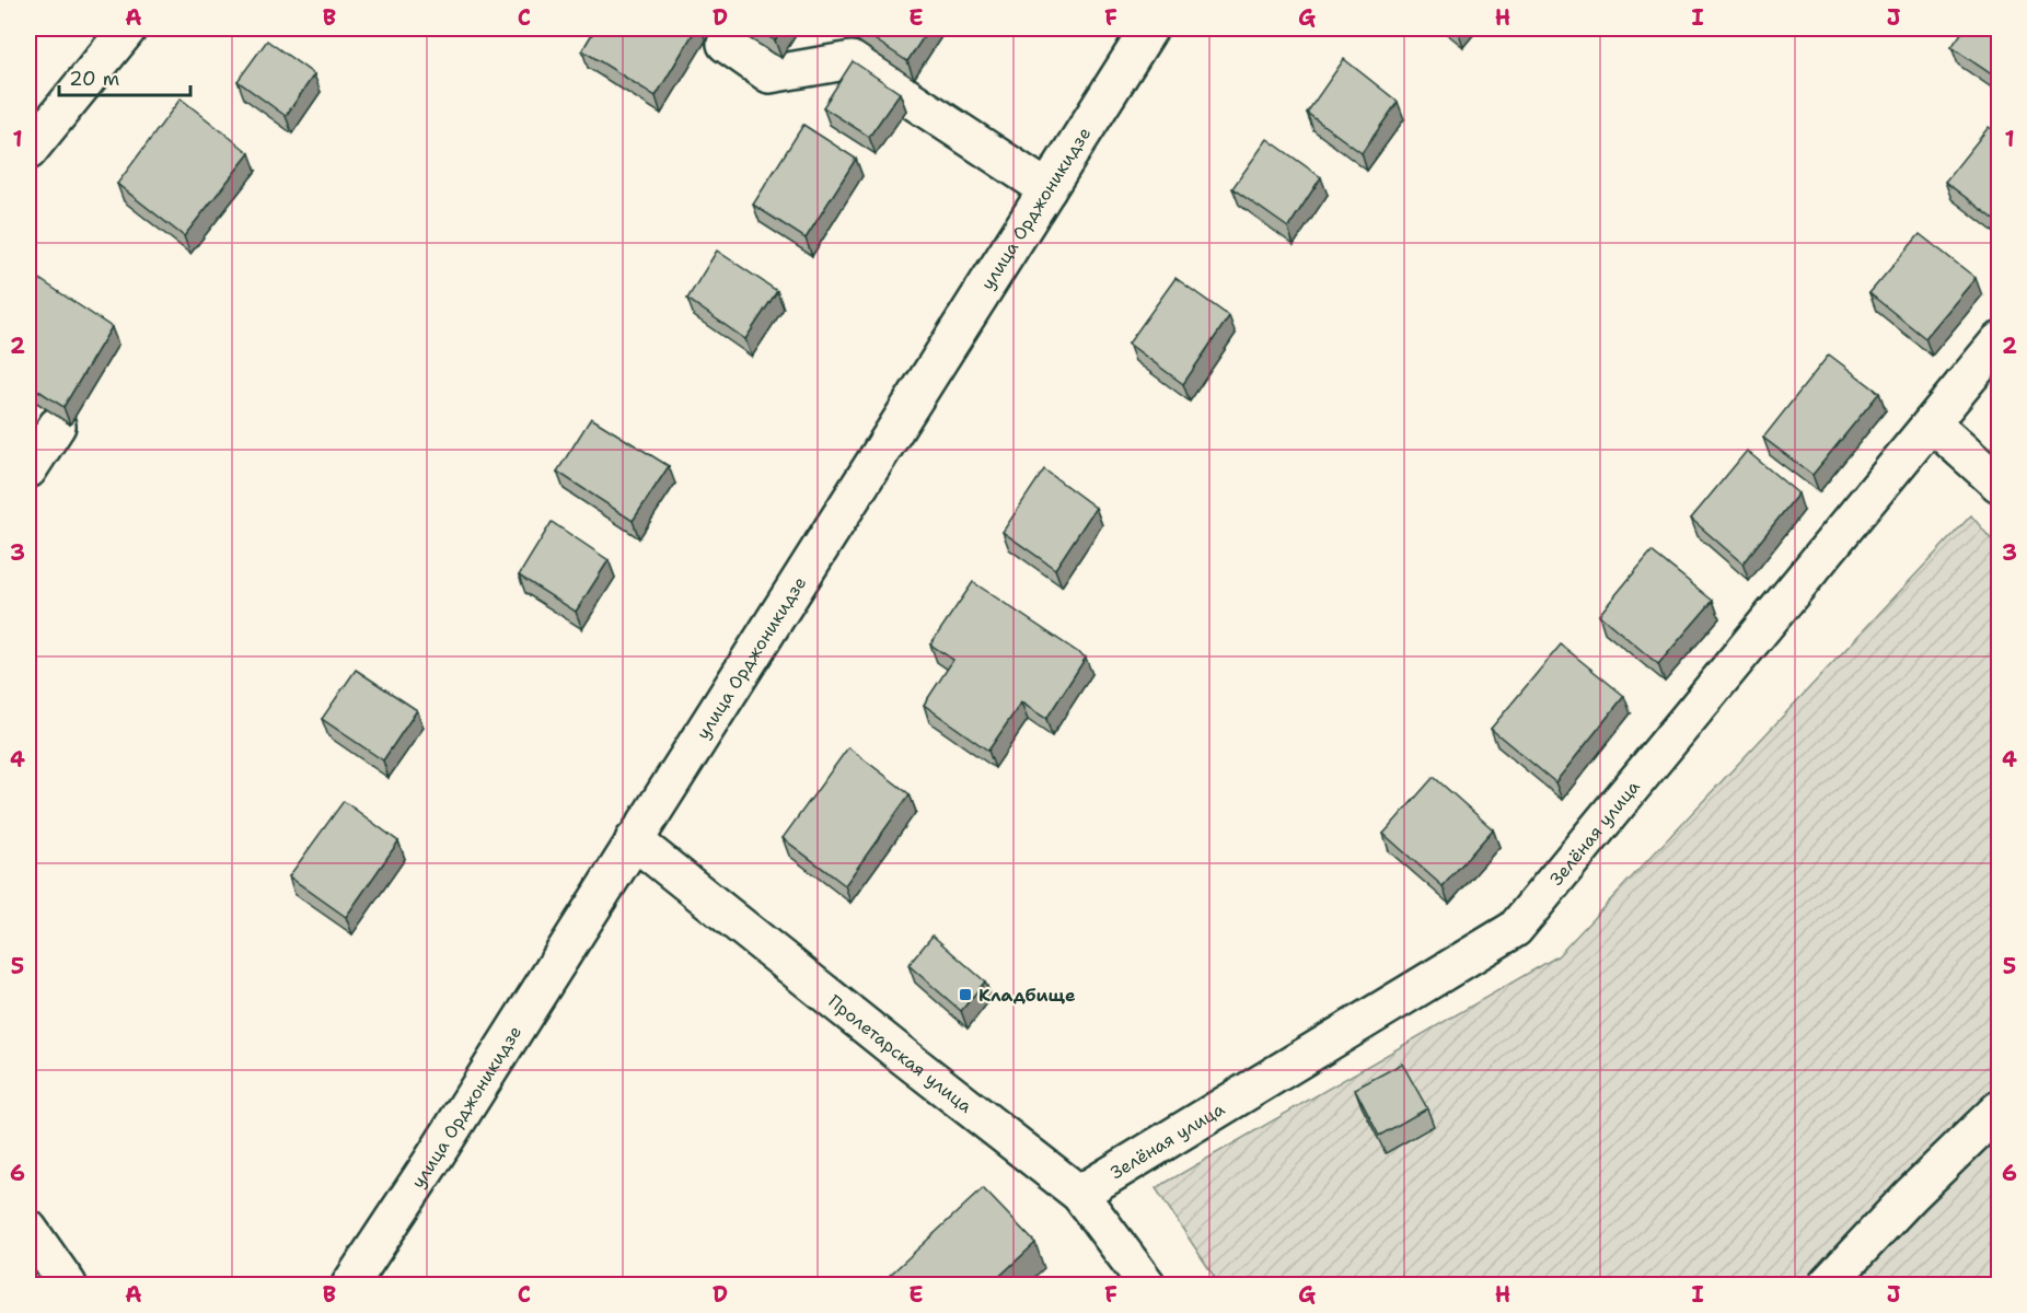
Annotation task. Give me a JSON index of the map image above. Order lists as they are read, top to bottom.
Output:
{
  "streets": {
    "street": ["улица Орджоникидзе", "Зелёная улица", "Пролетарская улица"]
  },
  "crossings": [
    ["улица Орджоникидзе", "Пролетарская улица"],
    ["Зелёная улица", "Пролетарская улица"]
  ],
  "places": {
    "transit": ["Кладбище"]
  },
  "scale_bar": "20 m",
  "grid": {
    "columns": [
      "A",
      "B",
      "C",
      "D",
      "E",
      "F",
      "G",
      "H",
      "I",
      "J"
    ],
    "rows": [
      "1",
      "2",
      "3",
      "4",
      "5",
      "6"
    ]
  }
}
